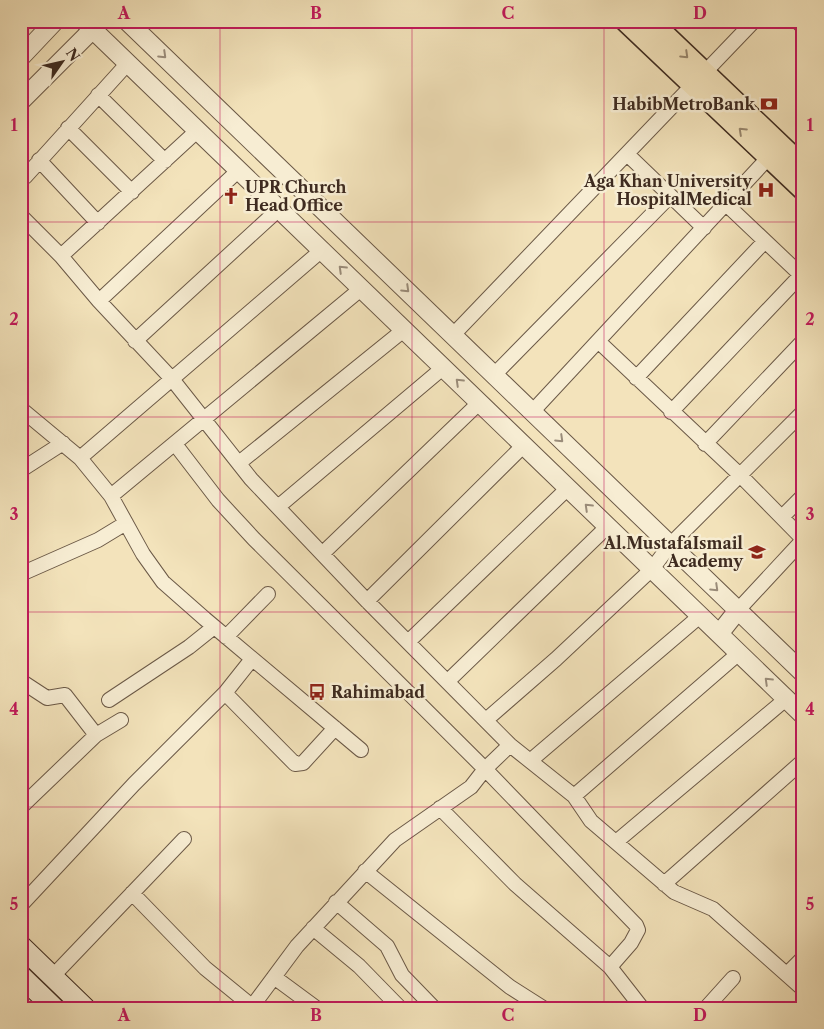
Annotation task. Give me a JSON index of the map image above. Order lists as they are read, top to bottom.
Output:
{
  "places": {
    "bank": ["HabibMetroBank"],
    "hospital": ["Aga Khan University HospitalMedical"],
    "church": ["UPR Church Head Office"],
    "school or university": ["Al.MustafaIsmail Academy"],
    "bus stop": ["Rahimabad"]
  },
  "north": "top right",
  "grid": {
    "columns": [
      "A",
      "B",
      "C",
      "D"
    ],
    "rows": [
      "1",
      "2",
      "3",
      "4",
      "5"
    ]
  }
}
